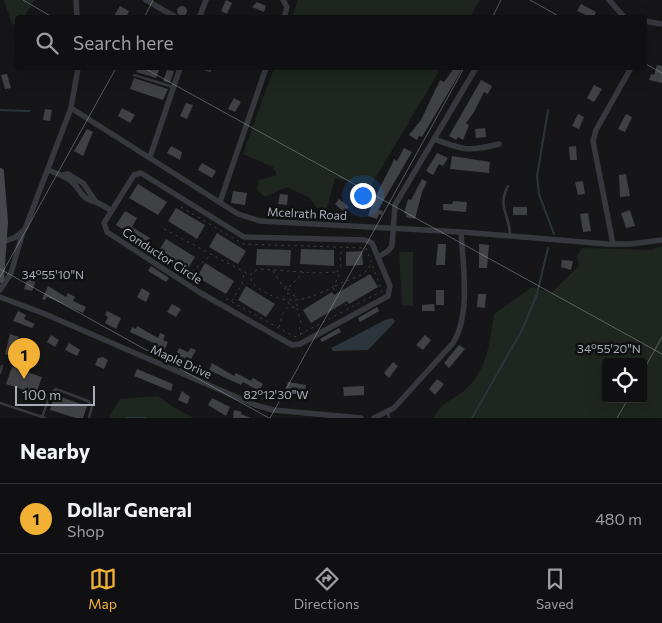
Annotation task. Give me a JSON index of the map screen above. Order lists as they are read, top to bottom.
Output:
{
  "streets": {
    "street": ["Mcelrath Road", "Conductor Circle", "Maple Drive"]
  },
  "scale_bar": "100 m",
  "page": {
    "search": "Search here",
    "pins": "1",
    "scale": "100 m",
    "heading": "Nearby",
    "list": [
      {
        "mark": "1",
        "name": "Dollar General",
        "note": "Shop",
        "value": "480 m"
      }
    ],
    "nav": ["Map", "Directions", "Saved"]
  },
  "coordinates": ["34°55'10\"N", "34°55'20\"N", "82°12'30\"W"]
}
